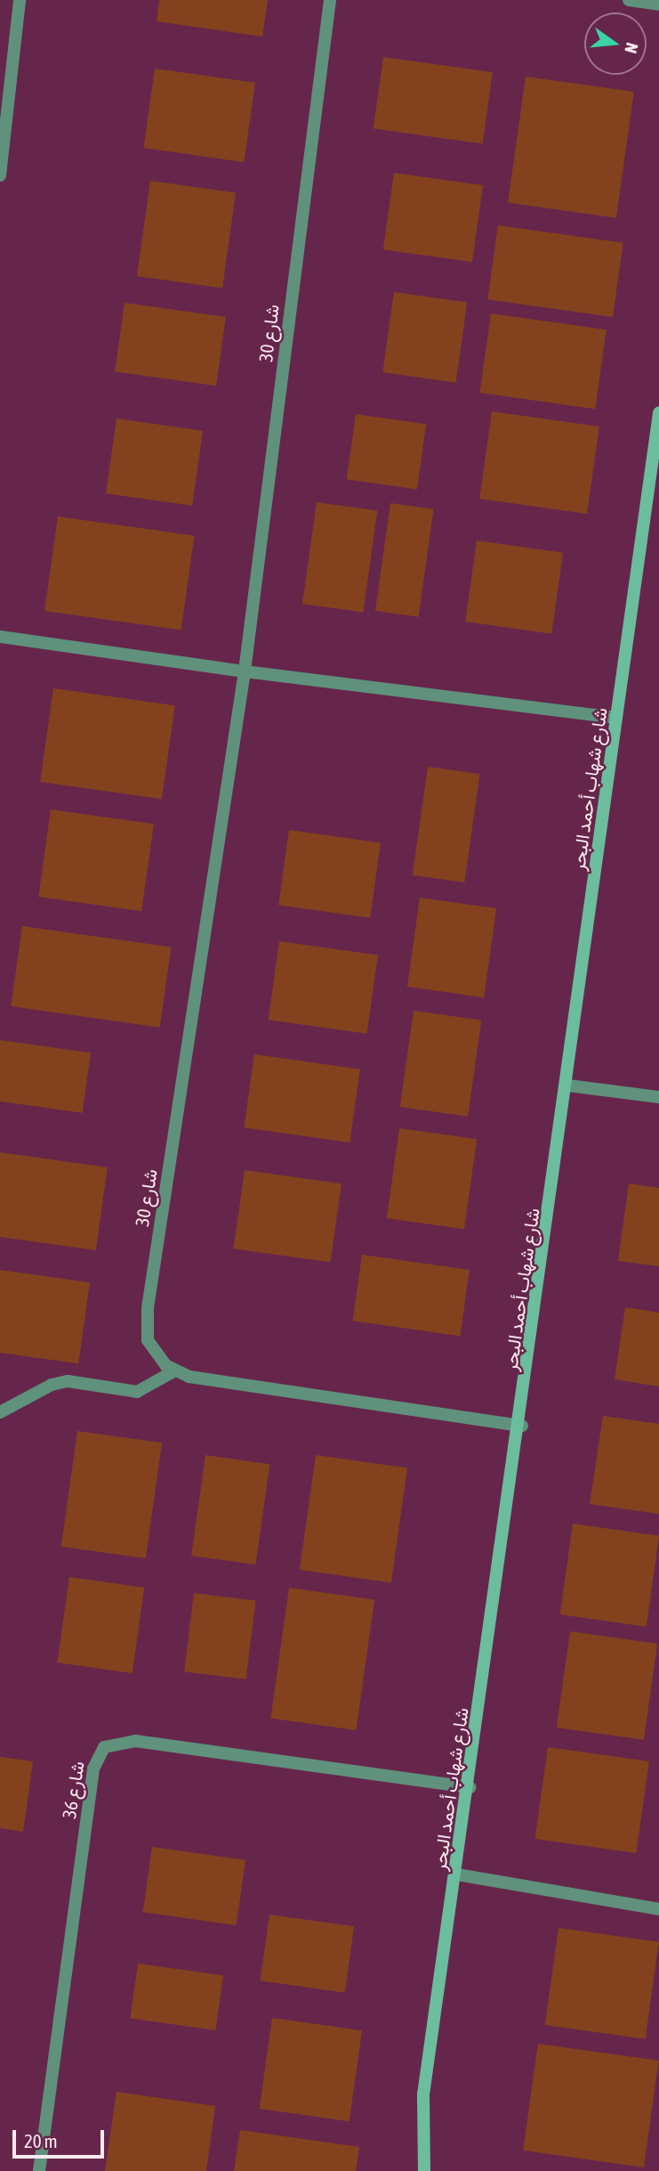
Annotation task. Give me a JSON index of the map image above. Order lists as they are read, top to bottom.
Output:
{
  "streets": {
    "street": ["شارع 30", "شارع شهاب أحمد البحر", "شارع 36"]
  },
  "crossings": [
    ["شارع شهاب أحمد البحر", "شارع 36"]
  ],
  "scale_bar": "20 m",
  "north": "right"
}
